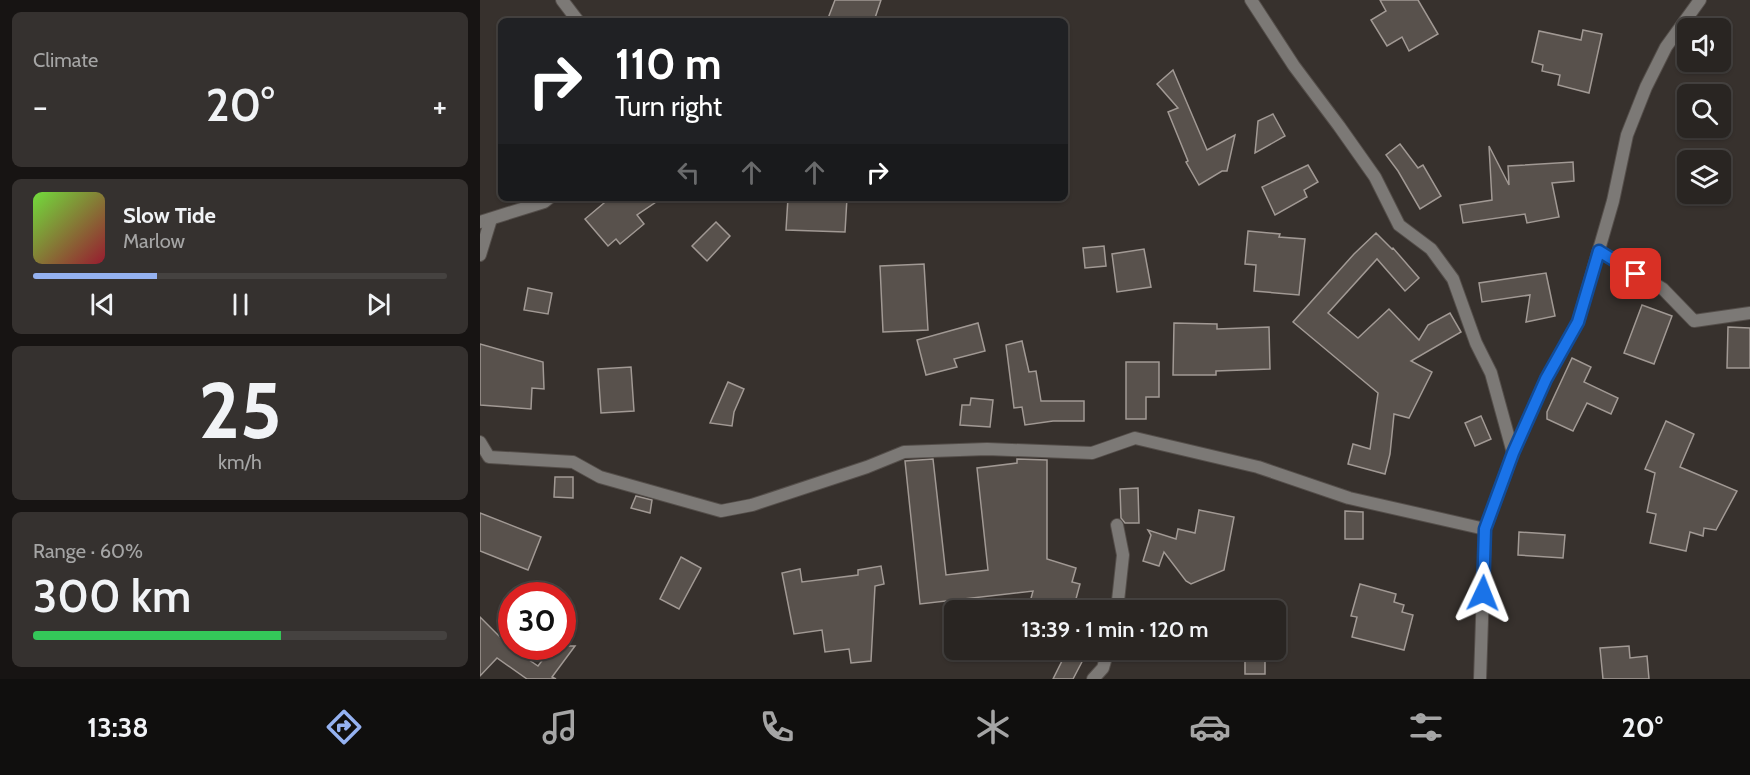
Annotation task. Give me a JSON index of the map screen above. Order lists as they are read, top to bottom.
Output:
{
  "page": {
    "tile": [
      "Climate",
      ["25", "km/h"],
      ["Range · 60%", "300 km"]
    ],
    "turn": ["110 m", "Turn right"],
    "heat": ["−", "20°", "+"],
    "song": ["Slow Tide", "Marlow"],
    "limit": "30",
    "trip": "13:39 · 1 min · 120 m",
    "tabs": ["13:38", "20°"]
  }
}
